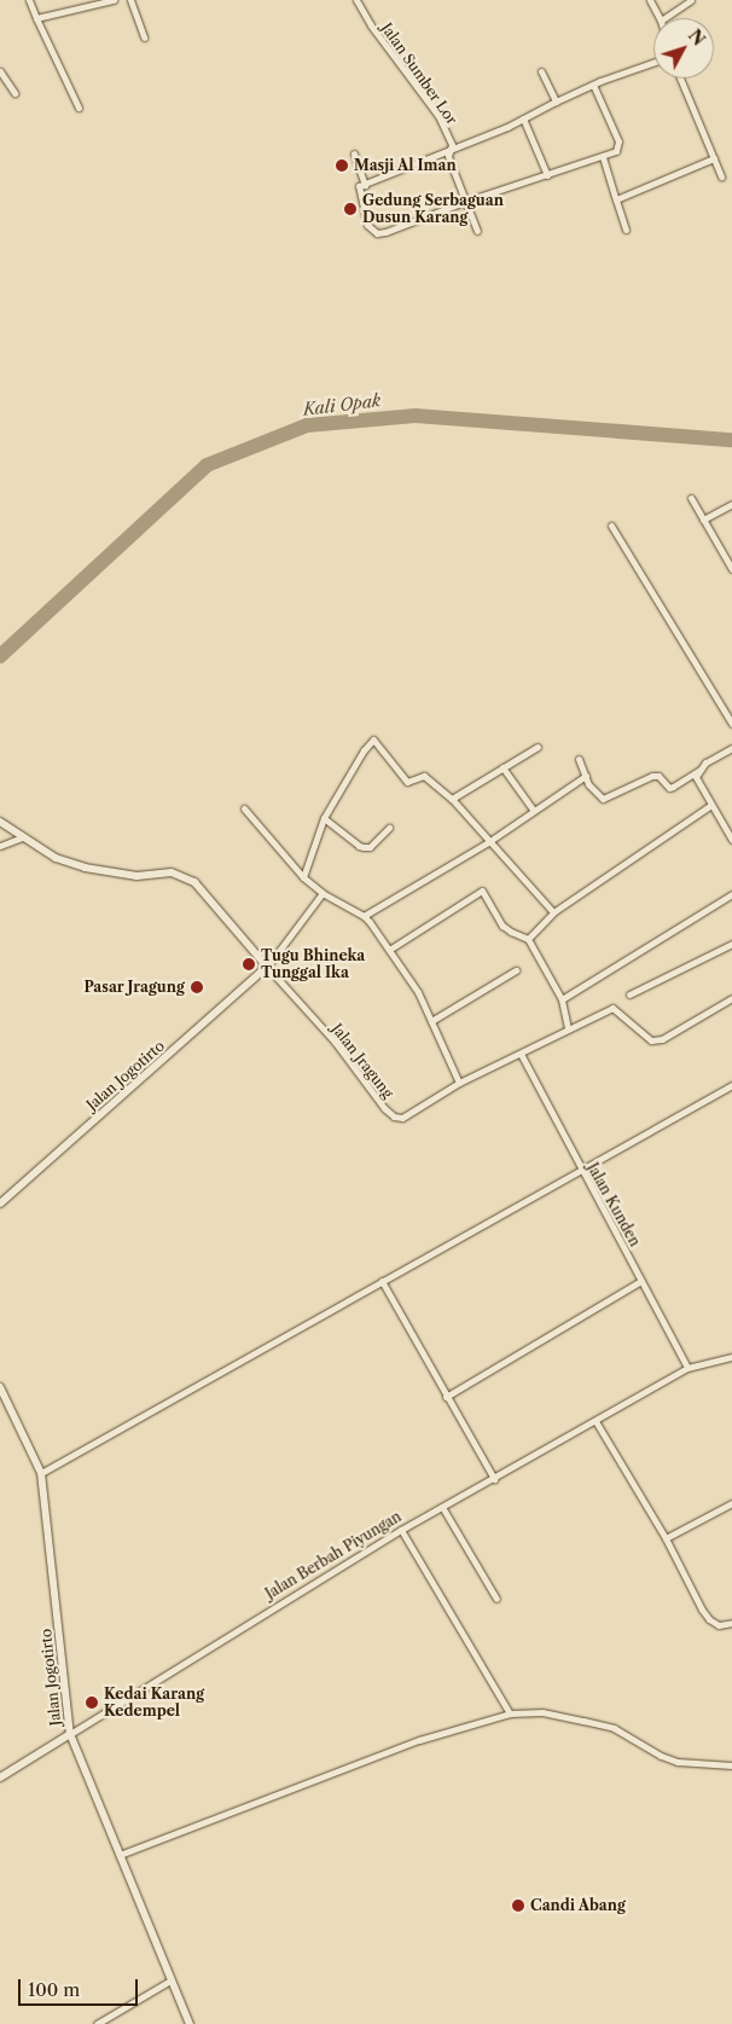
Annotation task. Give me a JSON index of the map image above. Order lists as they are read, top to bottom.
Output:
{
  "streets": {
    "street": [
      "Jalan Sumber Lor",
      "Jalan Jragung",
      "Jalan Jogotirto",
      "Jalan Kunden",
      "Jalan Berbah Piyungan"
    ]
  },
  "crossings": [
    ["Jalan Jragung", "Jalan Jogotirto"],
    ["Jalan Jragung", "Jalan Kunden"],
    ["Jalan Jogotirto", "Jalan Berbah Piyungan"],
    ["Jalan Kunden", "Jalan Berbah Piyungan"]
  ],
  "water": ["Kali Opak"],
  "places": [
    "Masji Al Iman",
    "Gedung Serbaguan Dusun Karang",
    "Tugu Bhineka Tunggal Ika",
    "Pasar Jragung",
    "Kedai Karang Kedempel",
    "Candi Abang"
  ],
  "scale_bar": "100 m",
  "north": "top right"
}
